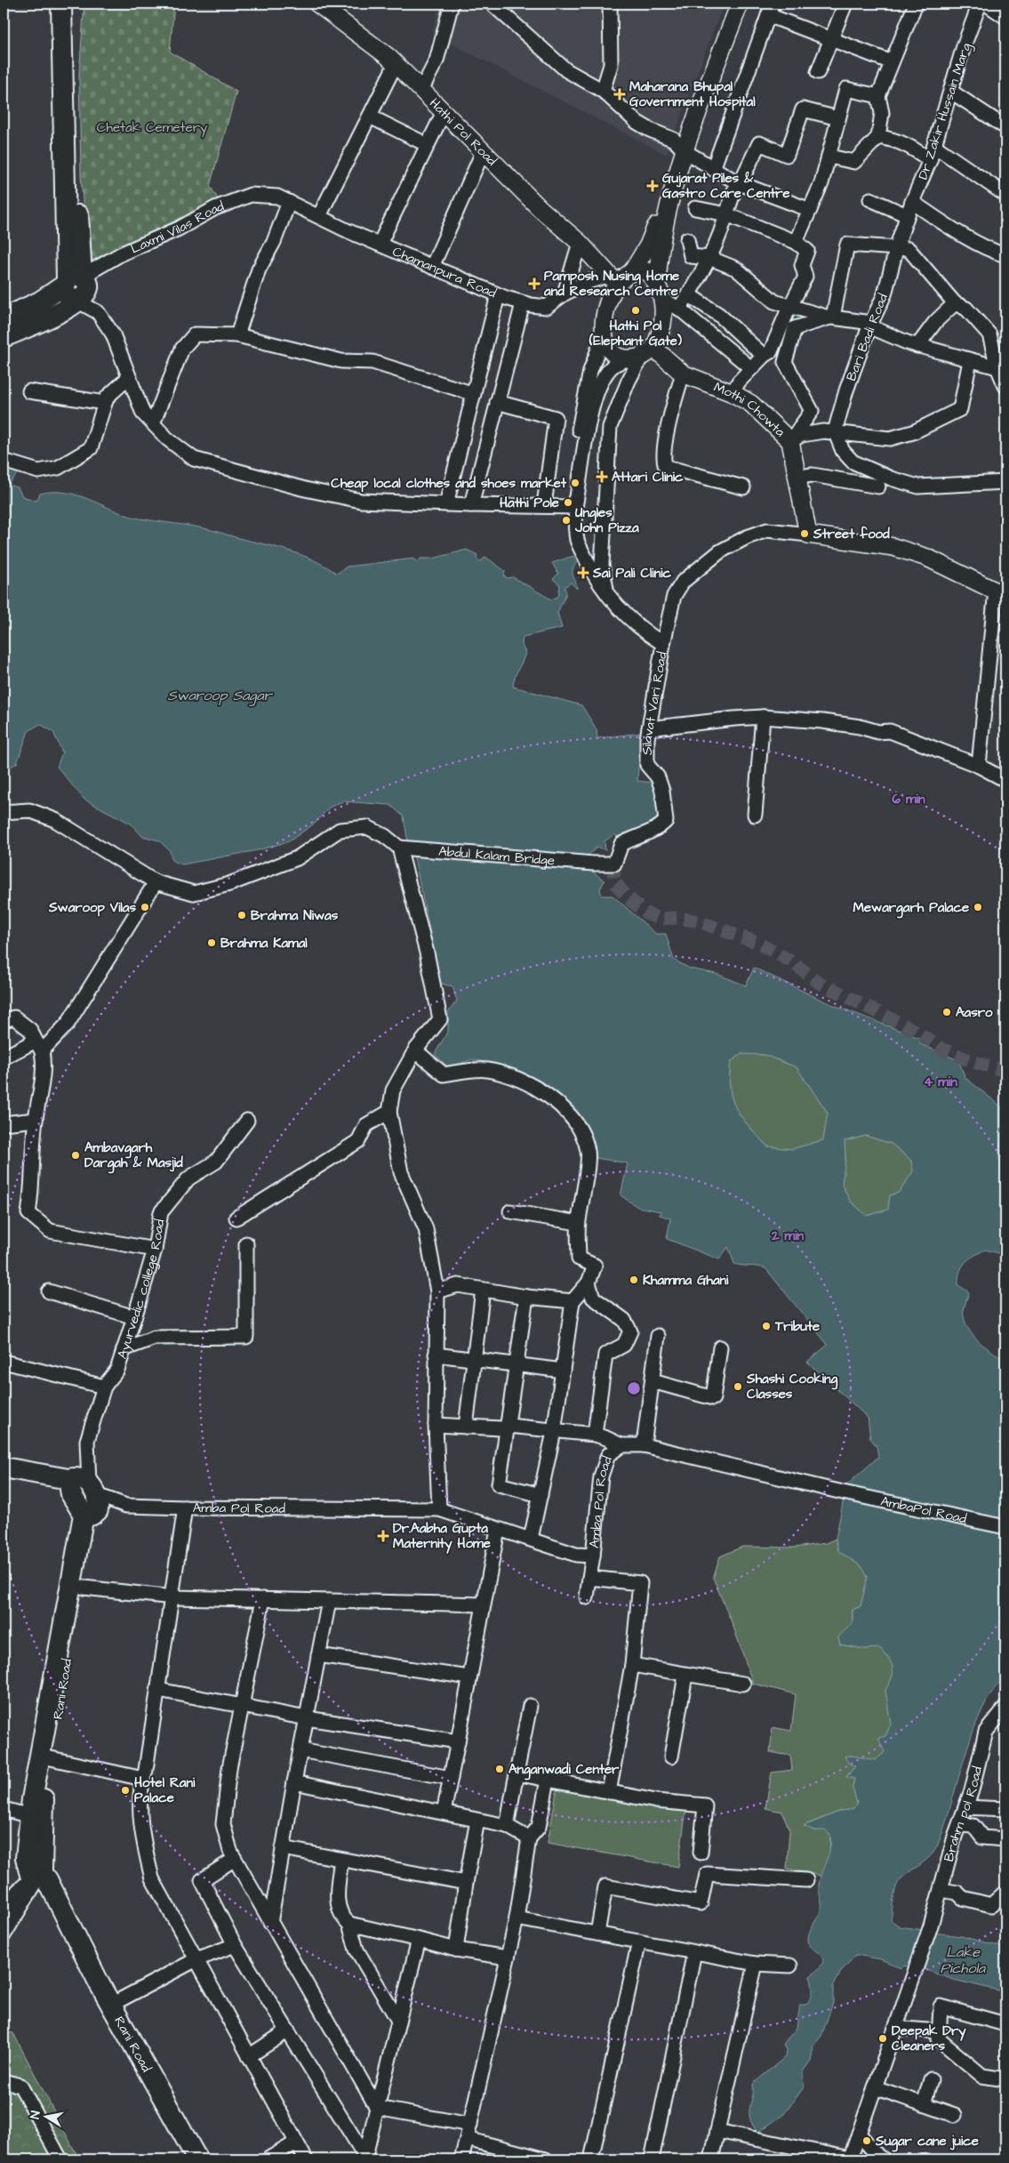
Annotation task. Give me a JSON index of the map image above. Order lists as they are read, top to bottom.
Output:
{
  "streets": {
    "highway": ["Rani Road"],
    "main road": ["Hathi Pol Road", "Mothi Chowta"],
    "street": [
      "Dr Zakir Hussain Marg",
      "Laxmi Vilas Road",
      "Chamanpura Road",
      "Bari Badi Road",
      "Silavat Vari Road",
      "Abdul Kalam Bridge",
      "Ayurvedic college Road",
      "Amba Pol Road",
      "AmbaPol Road",
      "Brahm pol Road"
    ]
  },
  "crossings": [
    ["Dr Zakir Hussain Marg", "Bari Badi Road"],
    ["Hathi Pol Road", "Chamanpura Road"],
    ["Hathi Pol Road", "Mothi Chowta"],
    ["Laxmi Vilas Road", "Chamanpura Road"],
    ["Chamanpura Road", "Mothi Chowta"],
    ["Mothi Chowta", "Silavat Vari Road"],
    ["Silavat Vari Road", "Abdul Kalam Bridge"],
    ["Ayurvedic college Road", "Amba Pol Road"],
    ["Ayurvedic college Road", "Rani Road"],
    ["Amba Pol Road", "AmbaPol Road"],
    ["Amba Pol Road", "Rani Road"]
  ],
  "water": ["Swaroop Sagar", "Lake Pichola"],
  "parks": ["Chetak Cemetery"],
  "places": {
    "health": [
      "Maharana Bhupal Government Hospital",
      "Gujarat Piles & Gastro Care Centre",
      "Pamposh Nusing Home and Research Centre",
      "Attari Clinic",
      "Sai Pali Clinic",
      "Dr.Aabha Gupta Maternity Home"
    ],
    "other": [
      "Hathi Pol (Elephant Gate)",
      "Cheap local clothes and shoes market",
      "Hathi Pole",
      "Ungles John Pizza",
      "Street food",
      "Swaroop Vilas",
      "Mewargarh Palace",
      "Brahma Niwas",
      "Brahma Kamal",
      "Aasro",
      "Ambavgarh Dargah & Masjid",
      "Khamma Ghani",
      "Tribute",
      "Shashi Cooking Classes",
      "Anganwadi Center",
      "Hotel Rani Palace",
      "Deepak Dry Cleaners",
      "Sugar cane juice"
    ]
  },
  "north": "left",
  "rings": ["6 min", "4 min", "2 min"]
}
